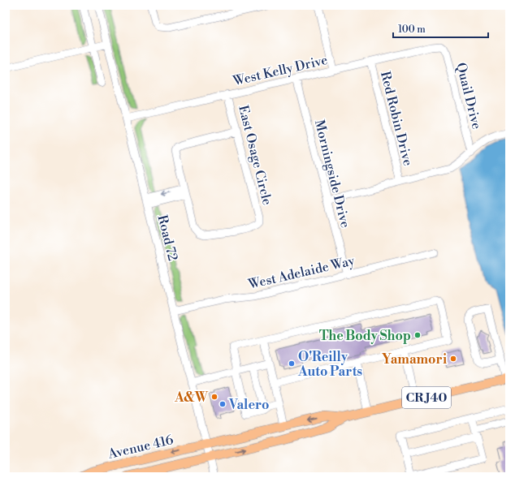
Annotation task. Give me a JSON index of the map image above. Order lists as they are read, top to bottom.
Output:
{
  "streets": {
    "main road": ["CR J40", "Avenue 416"],
    "street": [
      "West Kelly Drive",
      "Quail Drive",
      "Red Robin Drive",
      "East Osage Circle",
      "Morningside Drive",
      "Road 72",
      "West Adelaide Way"
    ]
  },
  "crossings": [
    ["West Kelly Drive", "Quail Drive"],
    ["West Kelly Drive", "Red Robin Drive"],
    ["West Kelly Drive", "East Osage Circle"],
    ["West Kelly Drive", "Morningside Drive"],
    ["West Kelly Drive", "Road 72"],
    ["Morningside Drive", "West Adelaide Way"],
    ["Road 72", "West Adelaide Way"],
    ["Road 72", "CR J40"],
    ["Road 72", "Avenue 416"],
    ["CR J40", "Avenue 416"]
  ],
  "places": [
    "The Body Shop",
    "Yamamori",
    "O'Reilly Auto Parts",
    "A&W",
    "Valero"
  ],
  "scale_bar": "100 m"
}
